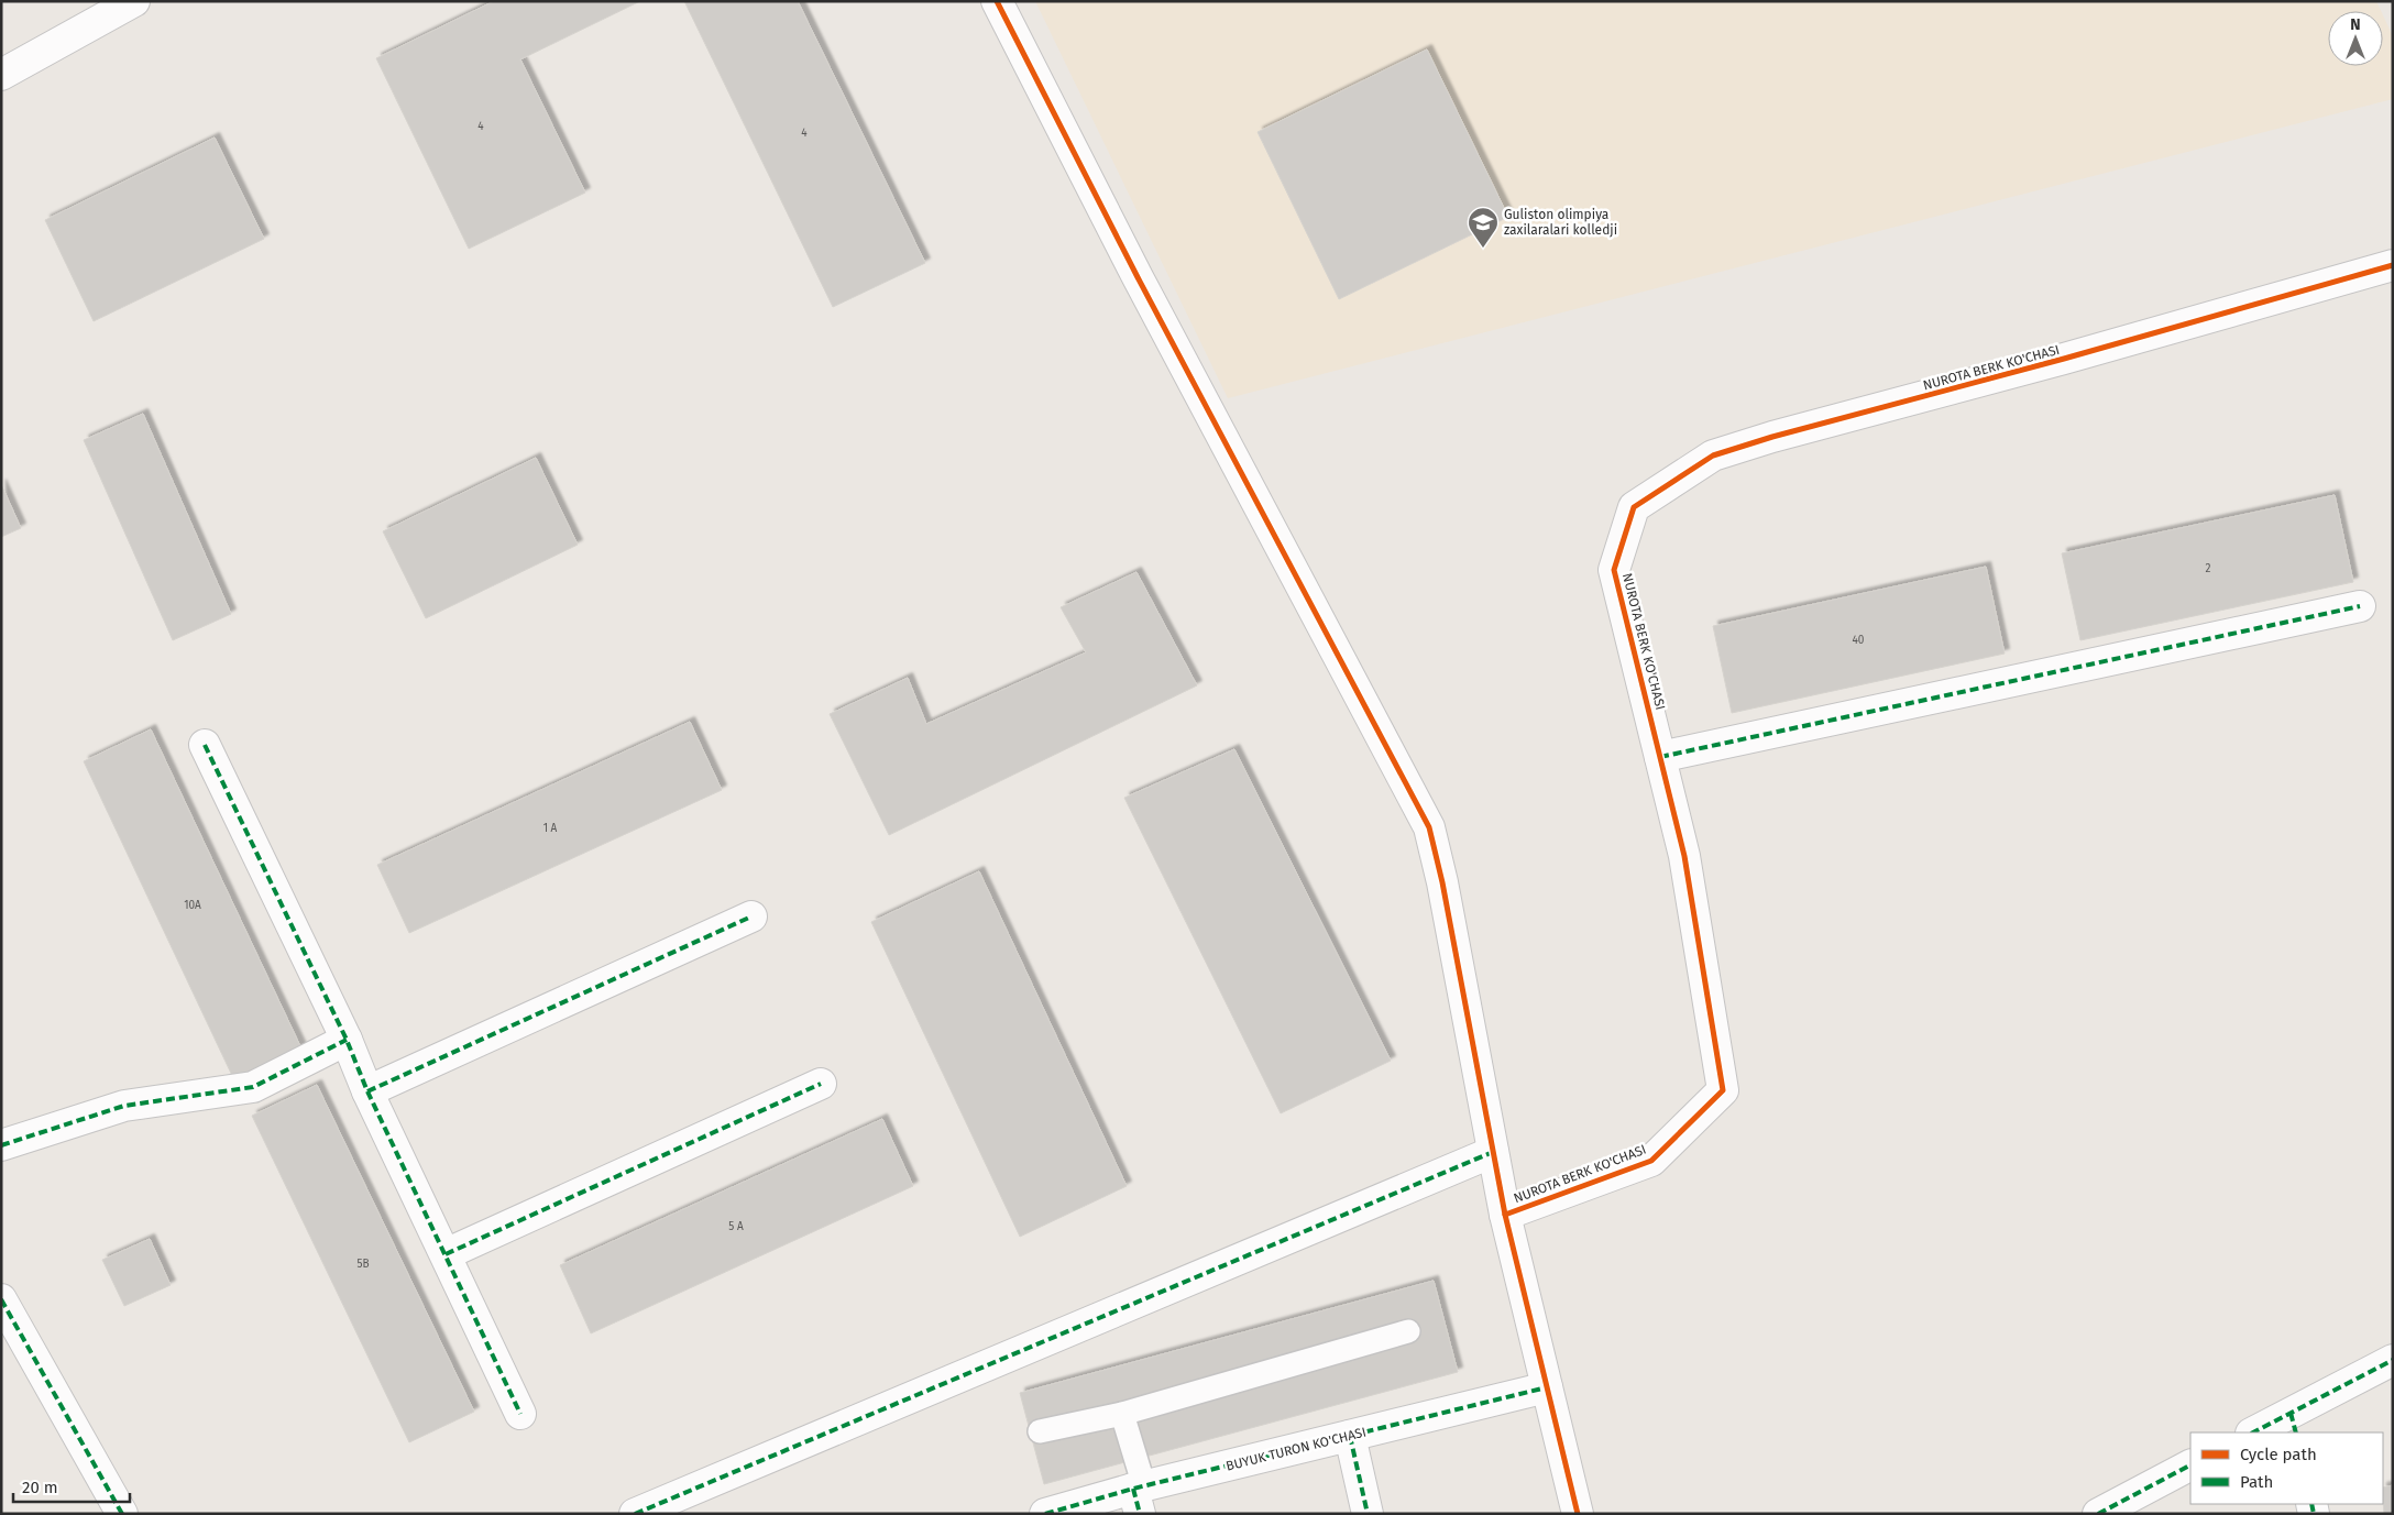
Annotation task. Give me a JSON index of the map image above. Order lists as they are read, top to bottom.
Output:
{
  "streets": {
    "street": ["NUROTA BERK KO'CHASI", "BUYUK TURON KO'CHASI"]
  },
  "places": {
    "school or university": ["Guliston olimpiya zaxilaralari kolledji"]
  },
  "house_numbers": [
    "4",
    "4",
    "2",
    "40",
    "1 А",
    "10A",
    "5 А",
    "5B"
  ],
  "legend": ["Cycle path", "Path"],
  "scale_bar": "20 m",
  "north": "top"
}
